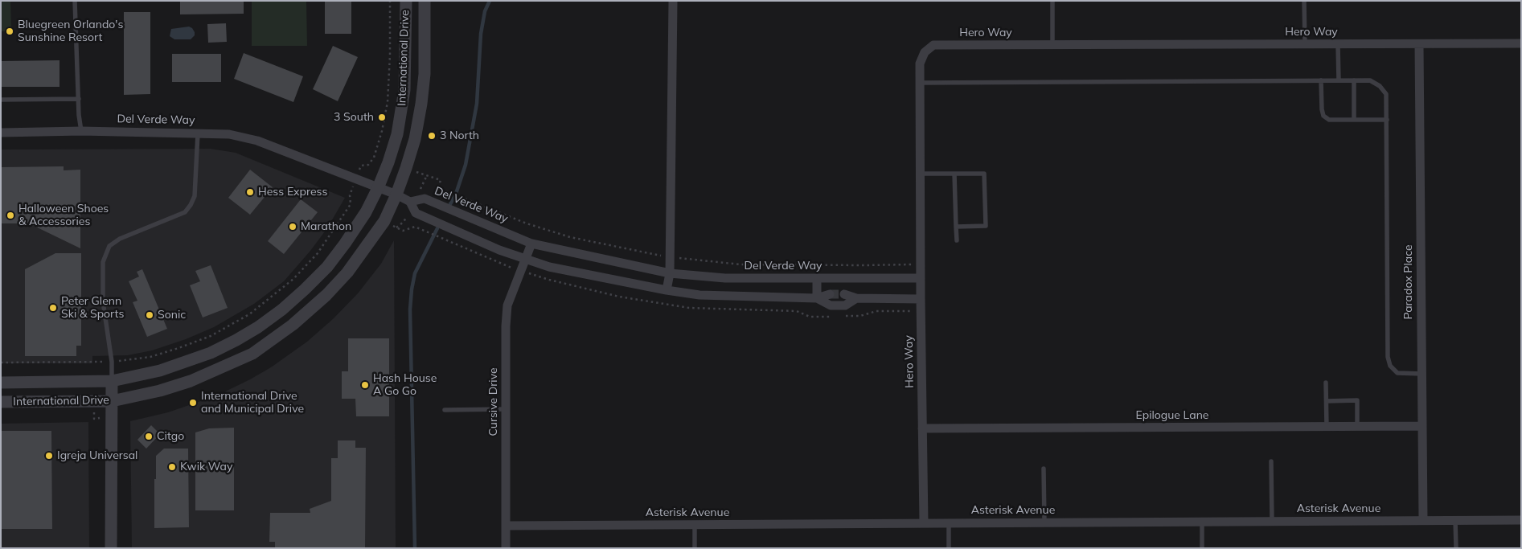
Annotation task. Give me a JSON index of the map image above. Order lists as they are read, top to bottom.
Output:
{
  "streets": {
    "street": [
      "Hero Way",
      "International Drive",
      "Del Verde Way",
      "Paradox Place",
      "Cursive Drive",
      "Epilogue Lane",
      "Asterisk Avenue"
    ]
  },
  "crossings": [
    ["Hero Way", "Del Verde Way"],
    ["Hero Way", "Paradox Place"],
    ["Hero Way", "Epilogue Lane"],
    ["Hero Way", "Asterisk Avenue"],
    ["International Drive", "Del Verde Way"],
    ["Del Verde Way", "Cursive Drive"],
    ["Paradox Place", "Epilogue Lane"],
    ["Paradox Place", "Asterisk Avenue"],
    ["Cursive Drive", "Asterisk Avenue"]
  ],
  "places": [
    "Bluegreen Orlando's Sunshine Resort",
    "3 South",
    "3 North",
    "Hess Express",
    "Halloween Shoes & Accessories",
    "Marathon",
    "Peter Glenn Ski & Sports",
    "Sonic",
    "Hash House A Go Go",
    "International Drive and Municipal Drive",
    "Citgo",
    "Igreja Universal",
    "Kwik Way"
  ]
}
